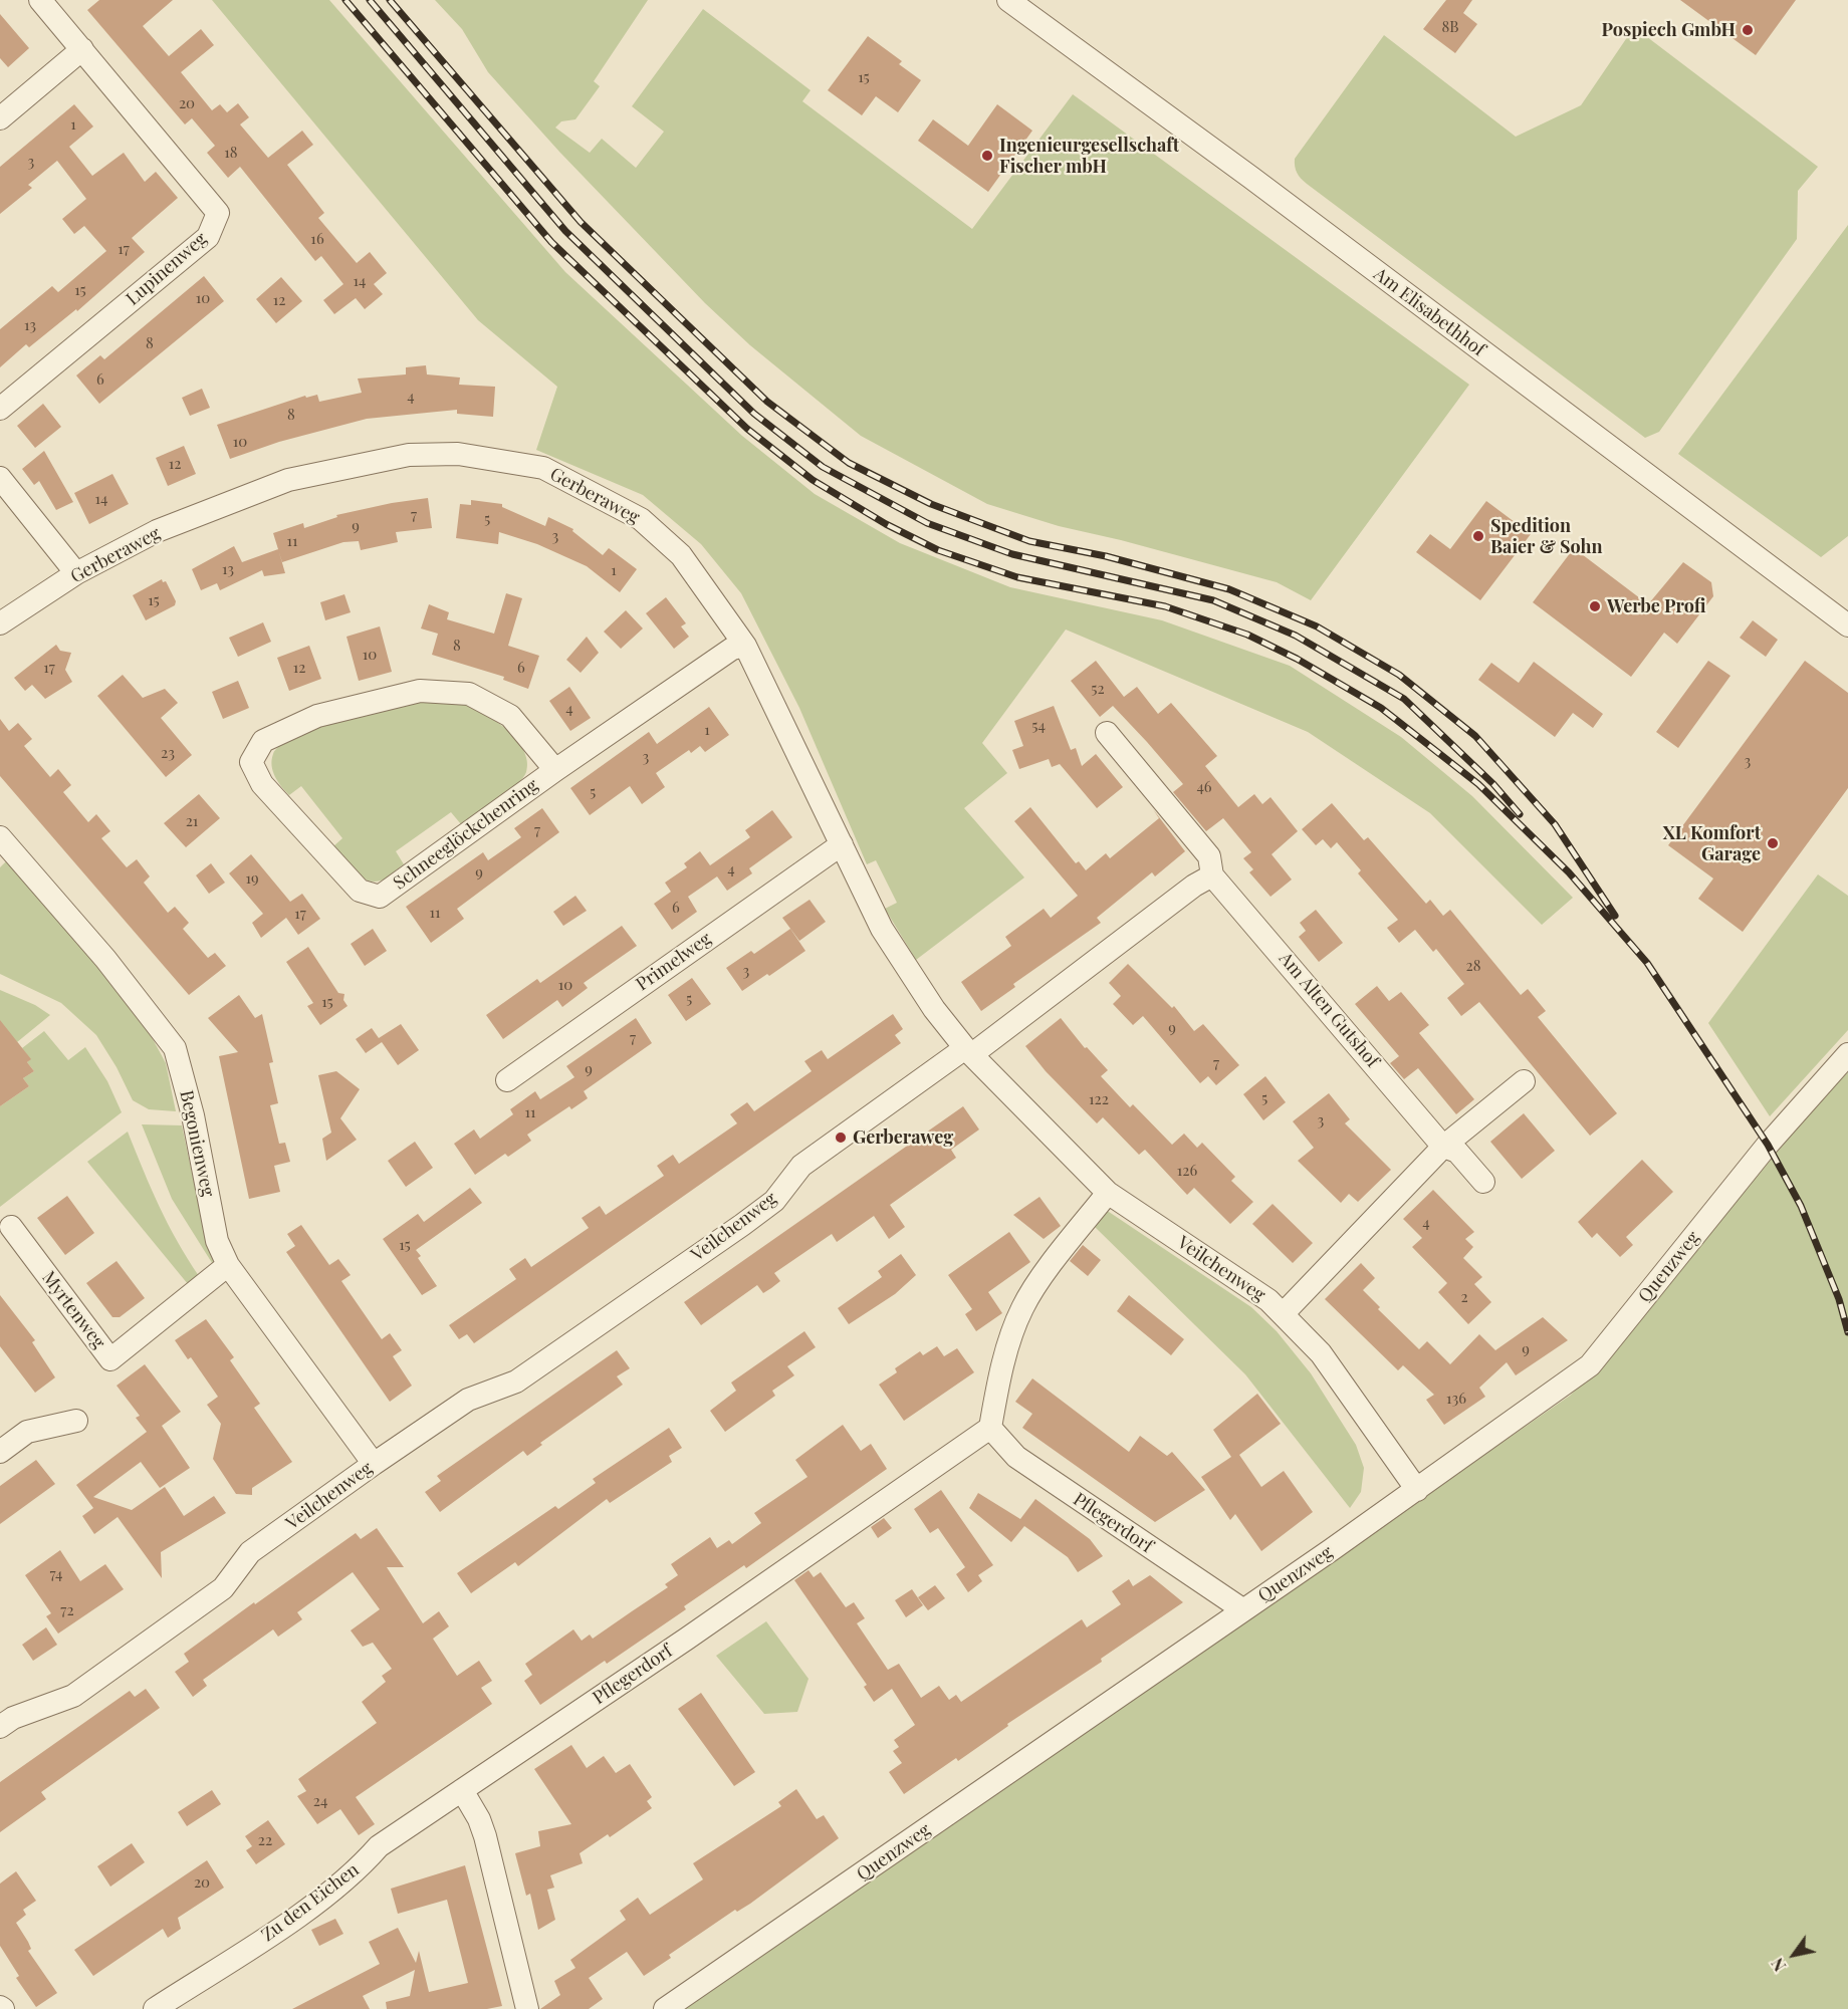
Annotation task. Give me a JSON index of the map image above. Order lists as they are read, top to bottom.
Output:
{
  "streets": {
    "street": [
      "Lupinenweg",
      "Am Elisabethhof",
      "Gerberaweg",
      "Schneeglöckchenring",
      "Primelweg",
      "Am Alten Gutshof",
      "Begonienweg",
      "Veilchenweg",
      "Quenzweg",
      "Myrtenweg",
      "Pflegerdorf",
      "Zu den Eichen"
    ]
  },
  "crossings": [
    ["Gerberaweg", "Schneeglöckchenring"],
    ["Gerberaweg", "Primelweg"],
    ["Gerberaweg", "Veilchenweg"],
    ["Begonienweg", "Veilchenweg"],
    ["Begonienweg", "Myrtenweg"],
    ["Veilchenweg", "Quenzweg"],
    ["Quenzweg", "Pflegerdorf"],
    ["Pflegerdorf", "Zu den Eichen"]
  ],
  "places": [
    "Pospiech GmbH",
    "Ingenieurgesellschaft Fischer mbH",
    "Spedition Baier & Sohn",
    "Werbe Profi",
    "XL Komfort Garage",
    "Gerberaweg"
  ],
  "house_numbers": [
    "8B",
    "15",
    "20",
    "1",
    "18",
    "3",
    "16",
    "17",
    "14",
    "15",
    "10",
    "12",
    "13",
    "8",
    "6",
    "4",
    "8",
    "10",
    "12",
    "14",
    "7",
    "5",
    "9",
    "3",
    "11",
    "13",
    "1",
    "15",
    "8",
    "10",
    "17",
    "12",
    "6",
    "52",
    "4",
    "54",
    "1",
    "23",
    "3",
    "3",
    "46",
    "5",
    "21",
    "7",
    "4",
    "9",
    "19",
    "6",
    "11",
    "17",
    "28",
    "3",
    "10",
    "5",
    "15",
    "9",
    "7",
    "7",
    "9",
    "5",
    "122",
    "11",
    "3",
    "126",
    "4",
    "15",
    "2",
    "9",
    "136",
    "74",
    "72",
    "24",
    "22",
    "20"
  ],
  "north": "bottom left"
}
